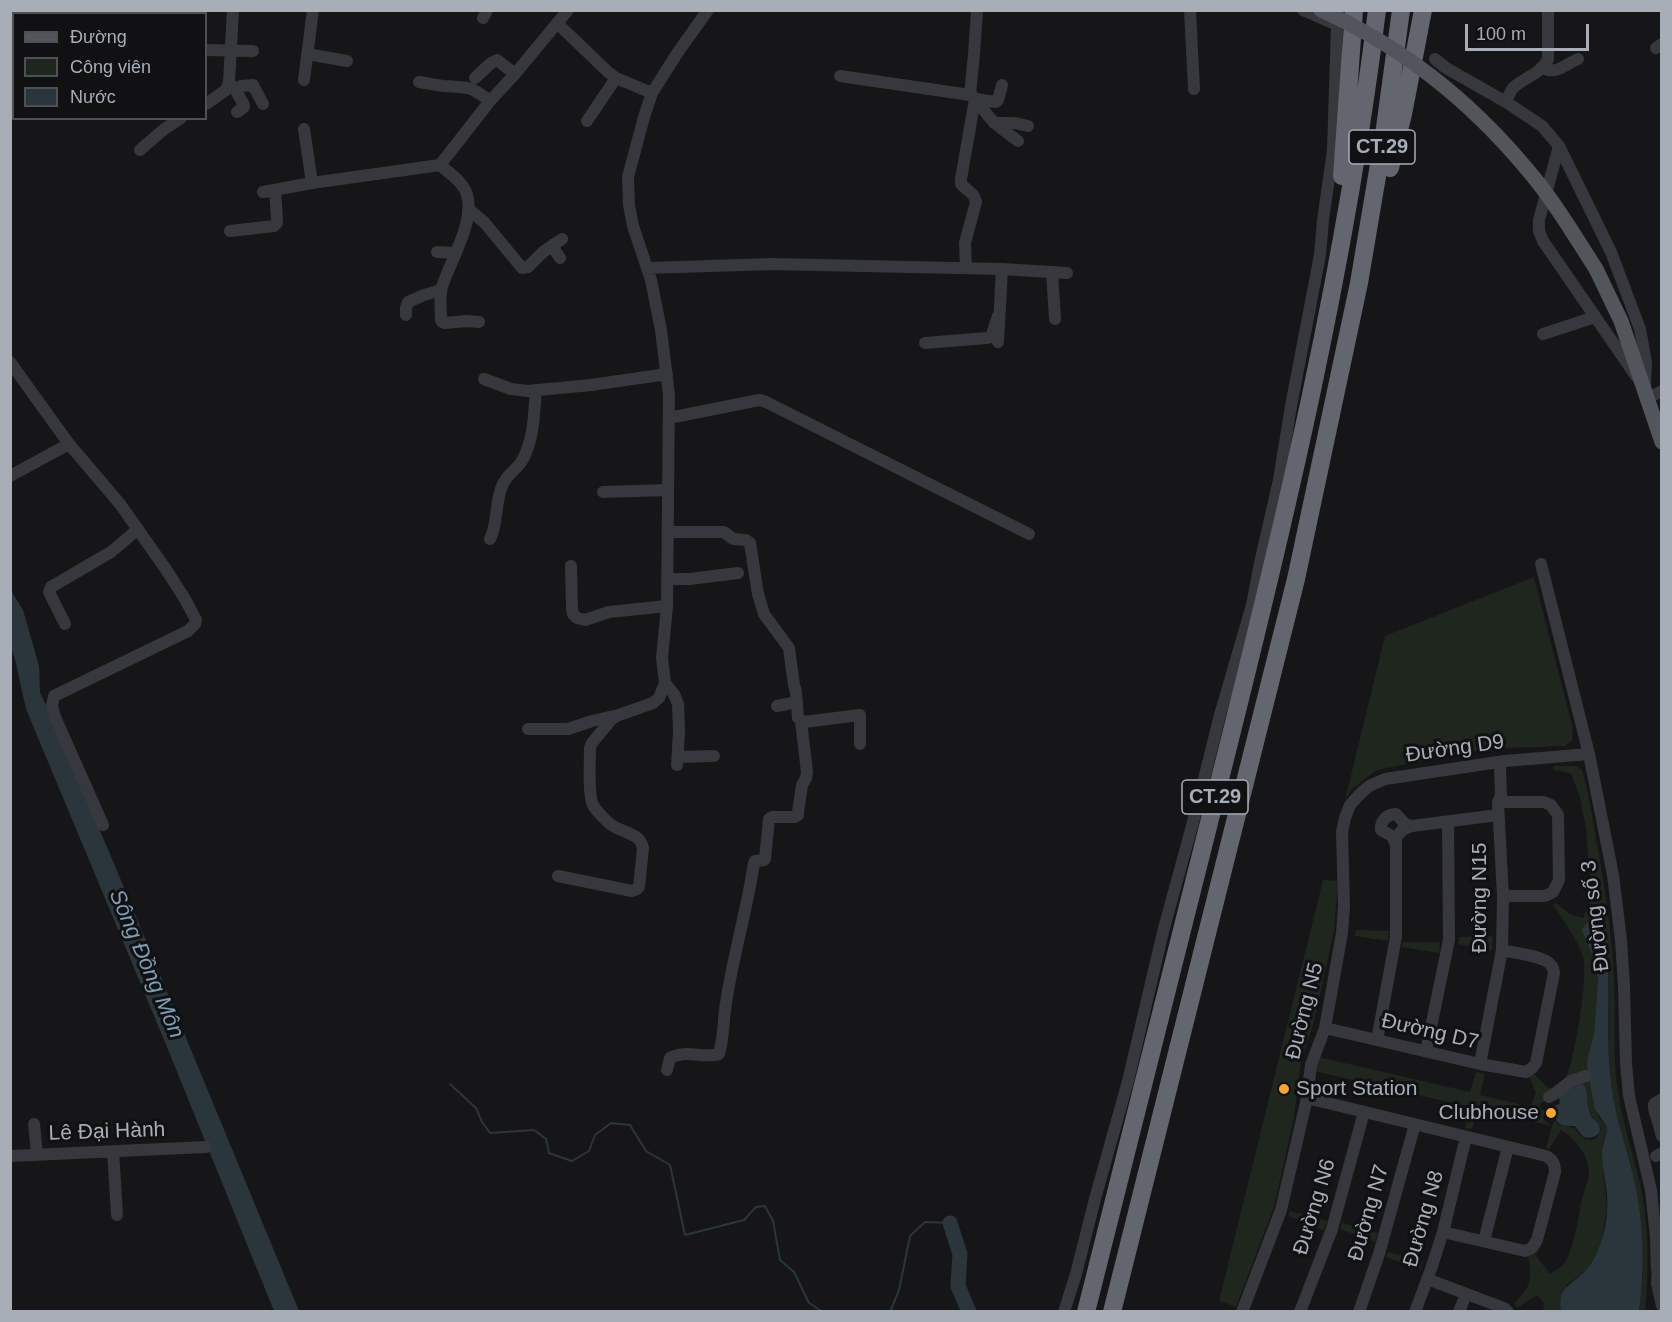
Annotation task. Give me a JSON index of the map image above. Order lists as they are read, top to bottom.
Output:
{
  "streets": {
    "highway": ["CT.29"],
    "street": [
      "Đường D9",
      "Đường N15",
      "Đường số 3",
      "Đường N5",
      "Đường D7",
      "Lê Đại Hành",
      "Đường N6",
      "Đường N7",
      "Đường N8"
    ]
  },
  "crossings": [
    ["Đường D9", "Đường N15"],
    ["Đường D9", "Đường số 3"],
    ["Đường D9", "Đường N5"],
    ["Đường N15", "Đường D7"],
    ["Đường N5", "Đường D7"]
  ],
  "water": ["Sông Đồng Môn"],
  "places": ["Sport Station", "Clubhouse"],
  "legend": ["Đường", "Công viên", "Nước"],
  "scale_bar": "100 m"
}
